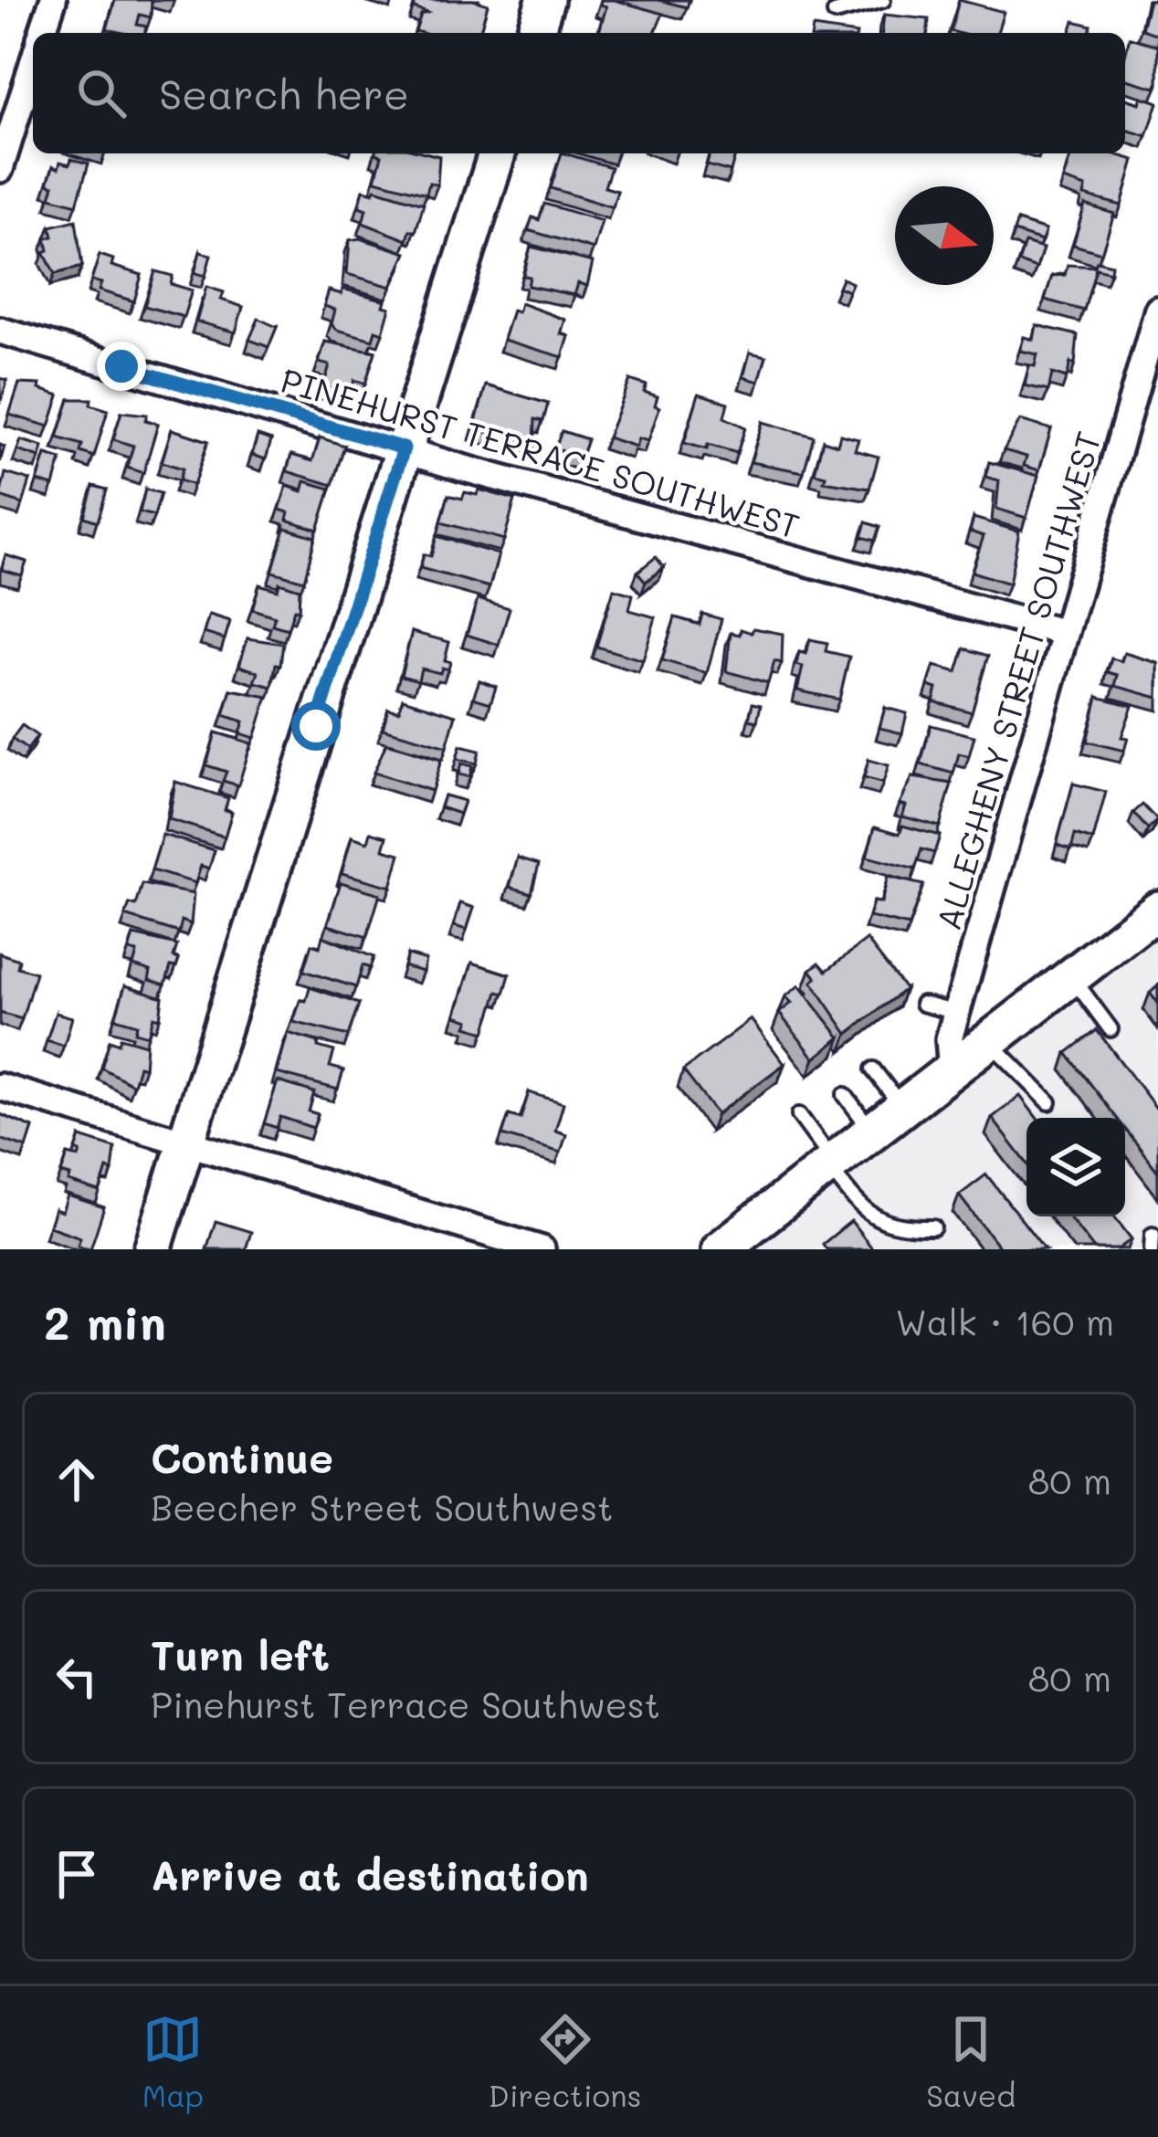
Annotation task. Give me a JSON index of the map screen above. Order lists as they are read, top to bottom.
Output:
{
  "streets": {
    "street": ["PINEHURST TERRACE SOUTHWEST", "ALLEGHENY STREET SOUTHWEST"]
  },
  "crossings": [
    ["PINEHURST TERRACE SOUTHWEST", "ALLEGHENY STREET SOUTHWEST"]
  ],
  "north": "right",
  "page": {
    "search": "Search here",
    "heading": ["2 min", "Walk · 160 m"],
    "list": [
      ["Continue", "Beecher Street Southwest", "80 m"],
      ["Turn left", "Pinehurst Terrace Southwest", "80 m"],
      "Arrive at destination"
    ],
    "nav": ["Map", "Directions", "Saved"]
  }
}
